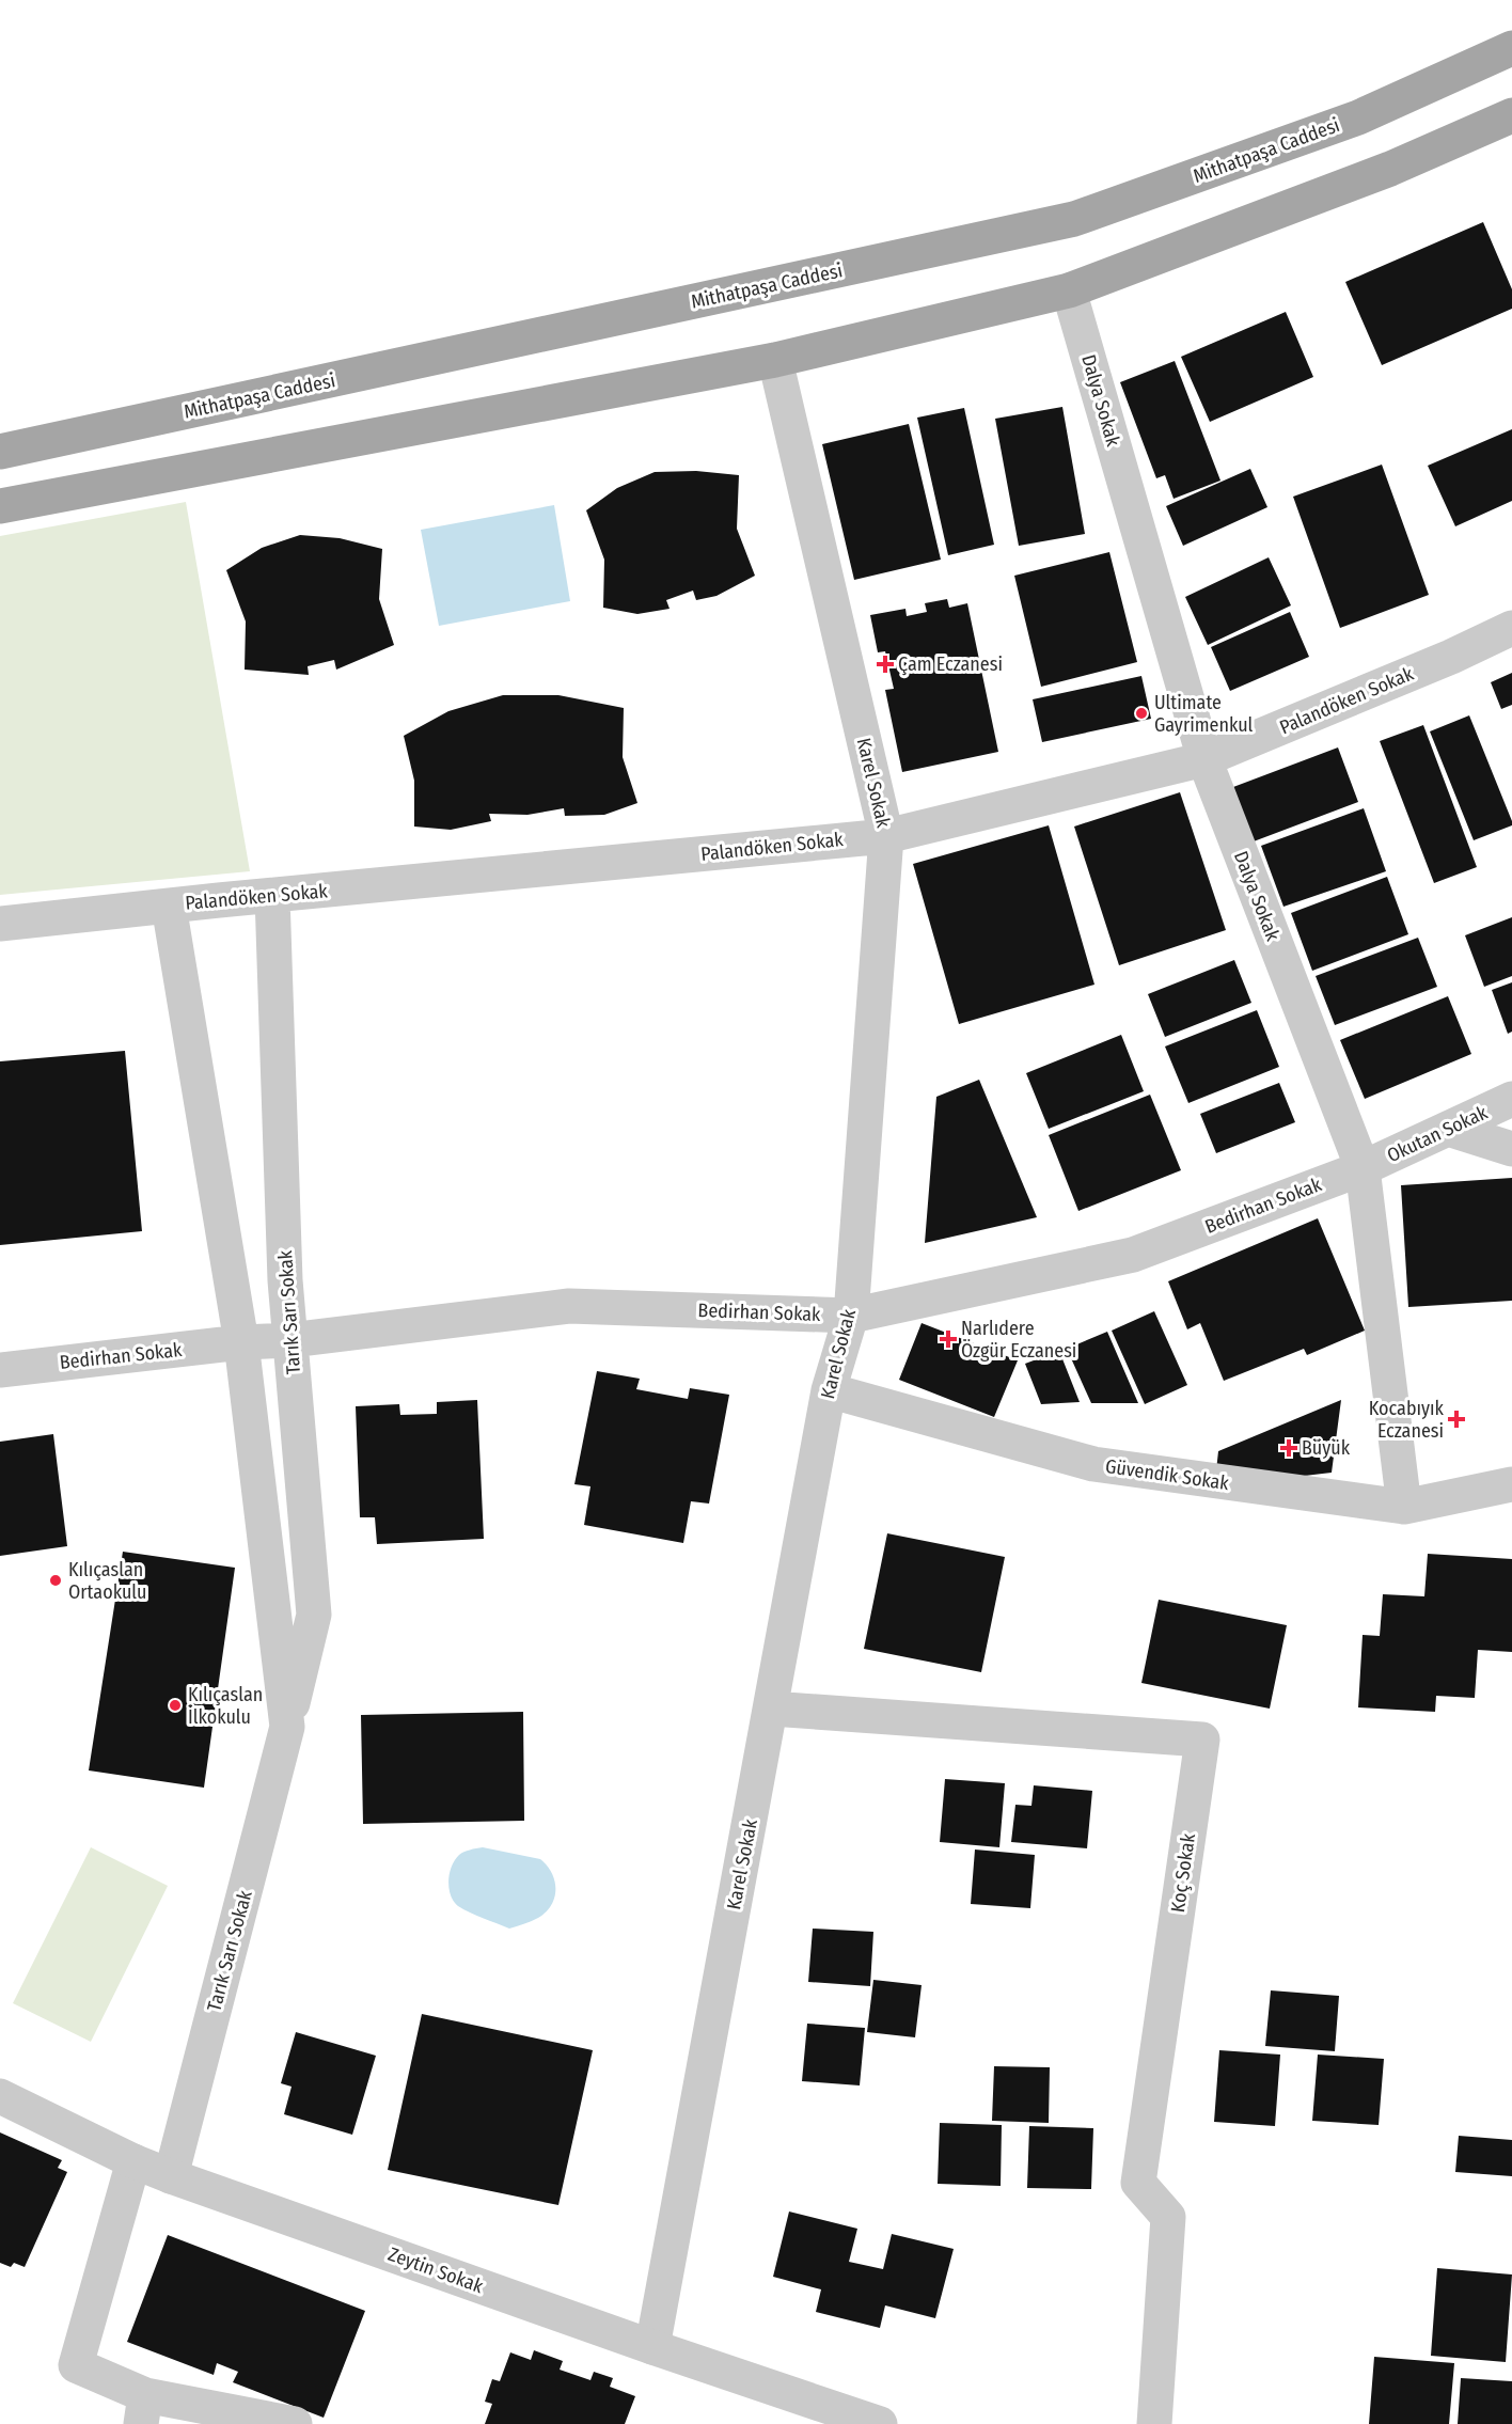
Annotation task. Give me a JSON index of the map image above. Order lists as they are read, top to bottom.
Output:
{
  "streets": {
    "main road": ["Mithatpaşa Caddesi"],
    "street": [
      "Dalya Sokak",
      "Palandöken Sokak",
      "Karel Sokak",
      "Okutan Sokak",
      "Bedirhan Sokak",
      "Tarık Sarı Sokak",
      "Güvendik Sokak",
      "Koç Sokak",
      "Zeytin Sokak"
    ]
  },
  "crossings": [
    ["Dalya Sokak", "Palandöken Sokak"],
    ["Dalya Sokak", "Okutan Sokak"],
    ["Dalya Sokak", "Bedirhan Sokak"],
    ["Dalya Sokak", "Güvendik Sokak"],
    ["Palandöken Sokak", "Karel Sokak"],
    ["Palandöken Sokak", "Tarık Sarı Sokak"],
    ["Karel Sokak", "Bedirhan Sokak"],
    ["Karel Sokak", "Güvendik Sokak"],
    ["Karel Sokak", "Koç Sokak"],
    ["Karel Sokak", "Zeytin Sokak"],
    ["Okutan Sokak", "Bedirhan Sokak"],
    ["Bedirhan Sokak", "Tarık Sarı Sokak"],
    ["Tarık Sarı Sokak", "Zeytin Sokak"]
  ],
  "places": {
    "health": [
      "Çam Eczanesi",
      "Narlıdere Özgür Eczanesi",
      "Kocabıyık Eczanesi",
      "Büyük"
    ],
    "other": ["Ultimate Gayrimenkul", "Kılıçaslan Ortaokulu", "Kılıçaslan İlkokulu"]
  }
}
